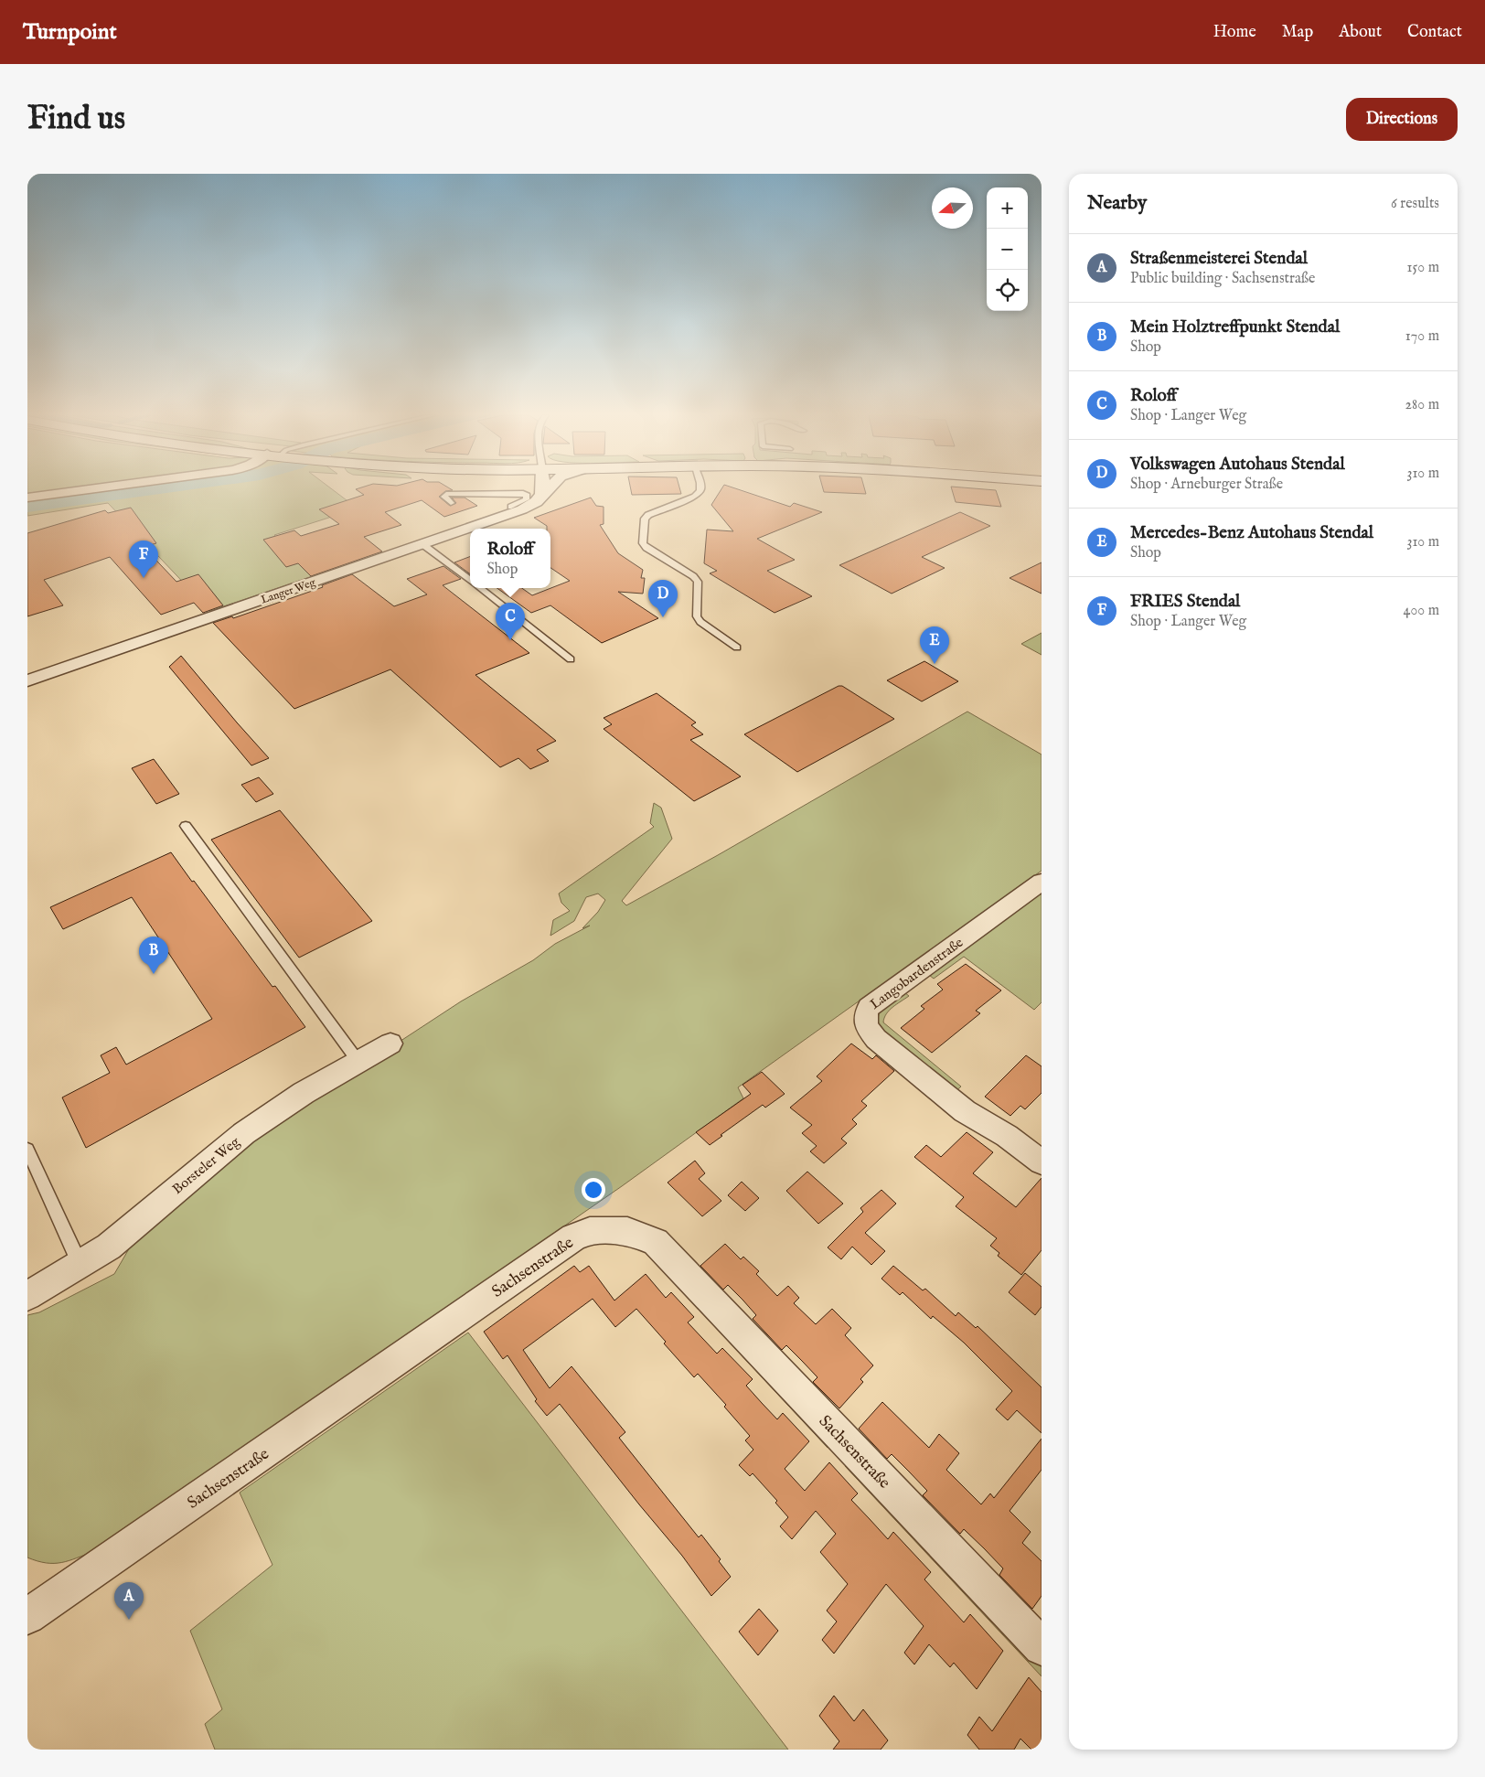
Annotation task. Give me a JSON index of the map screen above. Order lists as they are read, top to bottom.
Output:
{
  "streets": {
    "street": [
      "Langer Weg",
      "Langobardenstraße",
      "Borsteler Weg",
      "Sachsenstraße"
    ]
  },
  "north": "left",
  "page": {
    "header": "Turnpoint",
    "nav": [
      "Home",
      "Map",
      "About",
      "Contact"
    ],
    "buttons": "Directions",
    "title": "Find us",
    "heading": ["Nearby", "6 results"],
    "map_buttons": ["+", "−"],
    "list": [
      {
        "mark": "A",
        "name": "Straßenmeisterei Stendal",
        "note": "Public building · Sachsenstraße",
        "value": "150 m"
      },
      {
        "mark": "B",
        "name": "Mein Holztreffpunkt Stendal",
        "note": "Shop",
        "value": "170 m"
      },
      {
        "mark": "C",
        "name": "Roloff",
        "note": "Shop · Langer Weg",
        "value": "280 m"
      },
      {
        "mark": "D",
        "name": "Volkswagen Autohaus Stendal",
        "note": "Shop · Arneburger Straße",
        "value": "310 m"
      },
      {
        "mark": "E",
        "name": "Mercedes-Benz Autohaus Stendal",
        "note": "Shop",
        "value": "310 m"
      },
      {
        "mark": "F",
        "name": "FRIES Stendal",
        "note": "Shop · Langer Weg",
        "value": "400 m"
      }
    ],
    "popup": ["Roloff", "Shop"],
    "pins": [
      "F",
      "D",
      "C",
      "E",
      "B",
      "A"
    ]
  }
}
